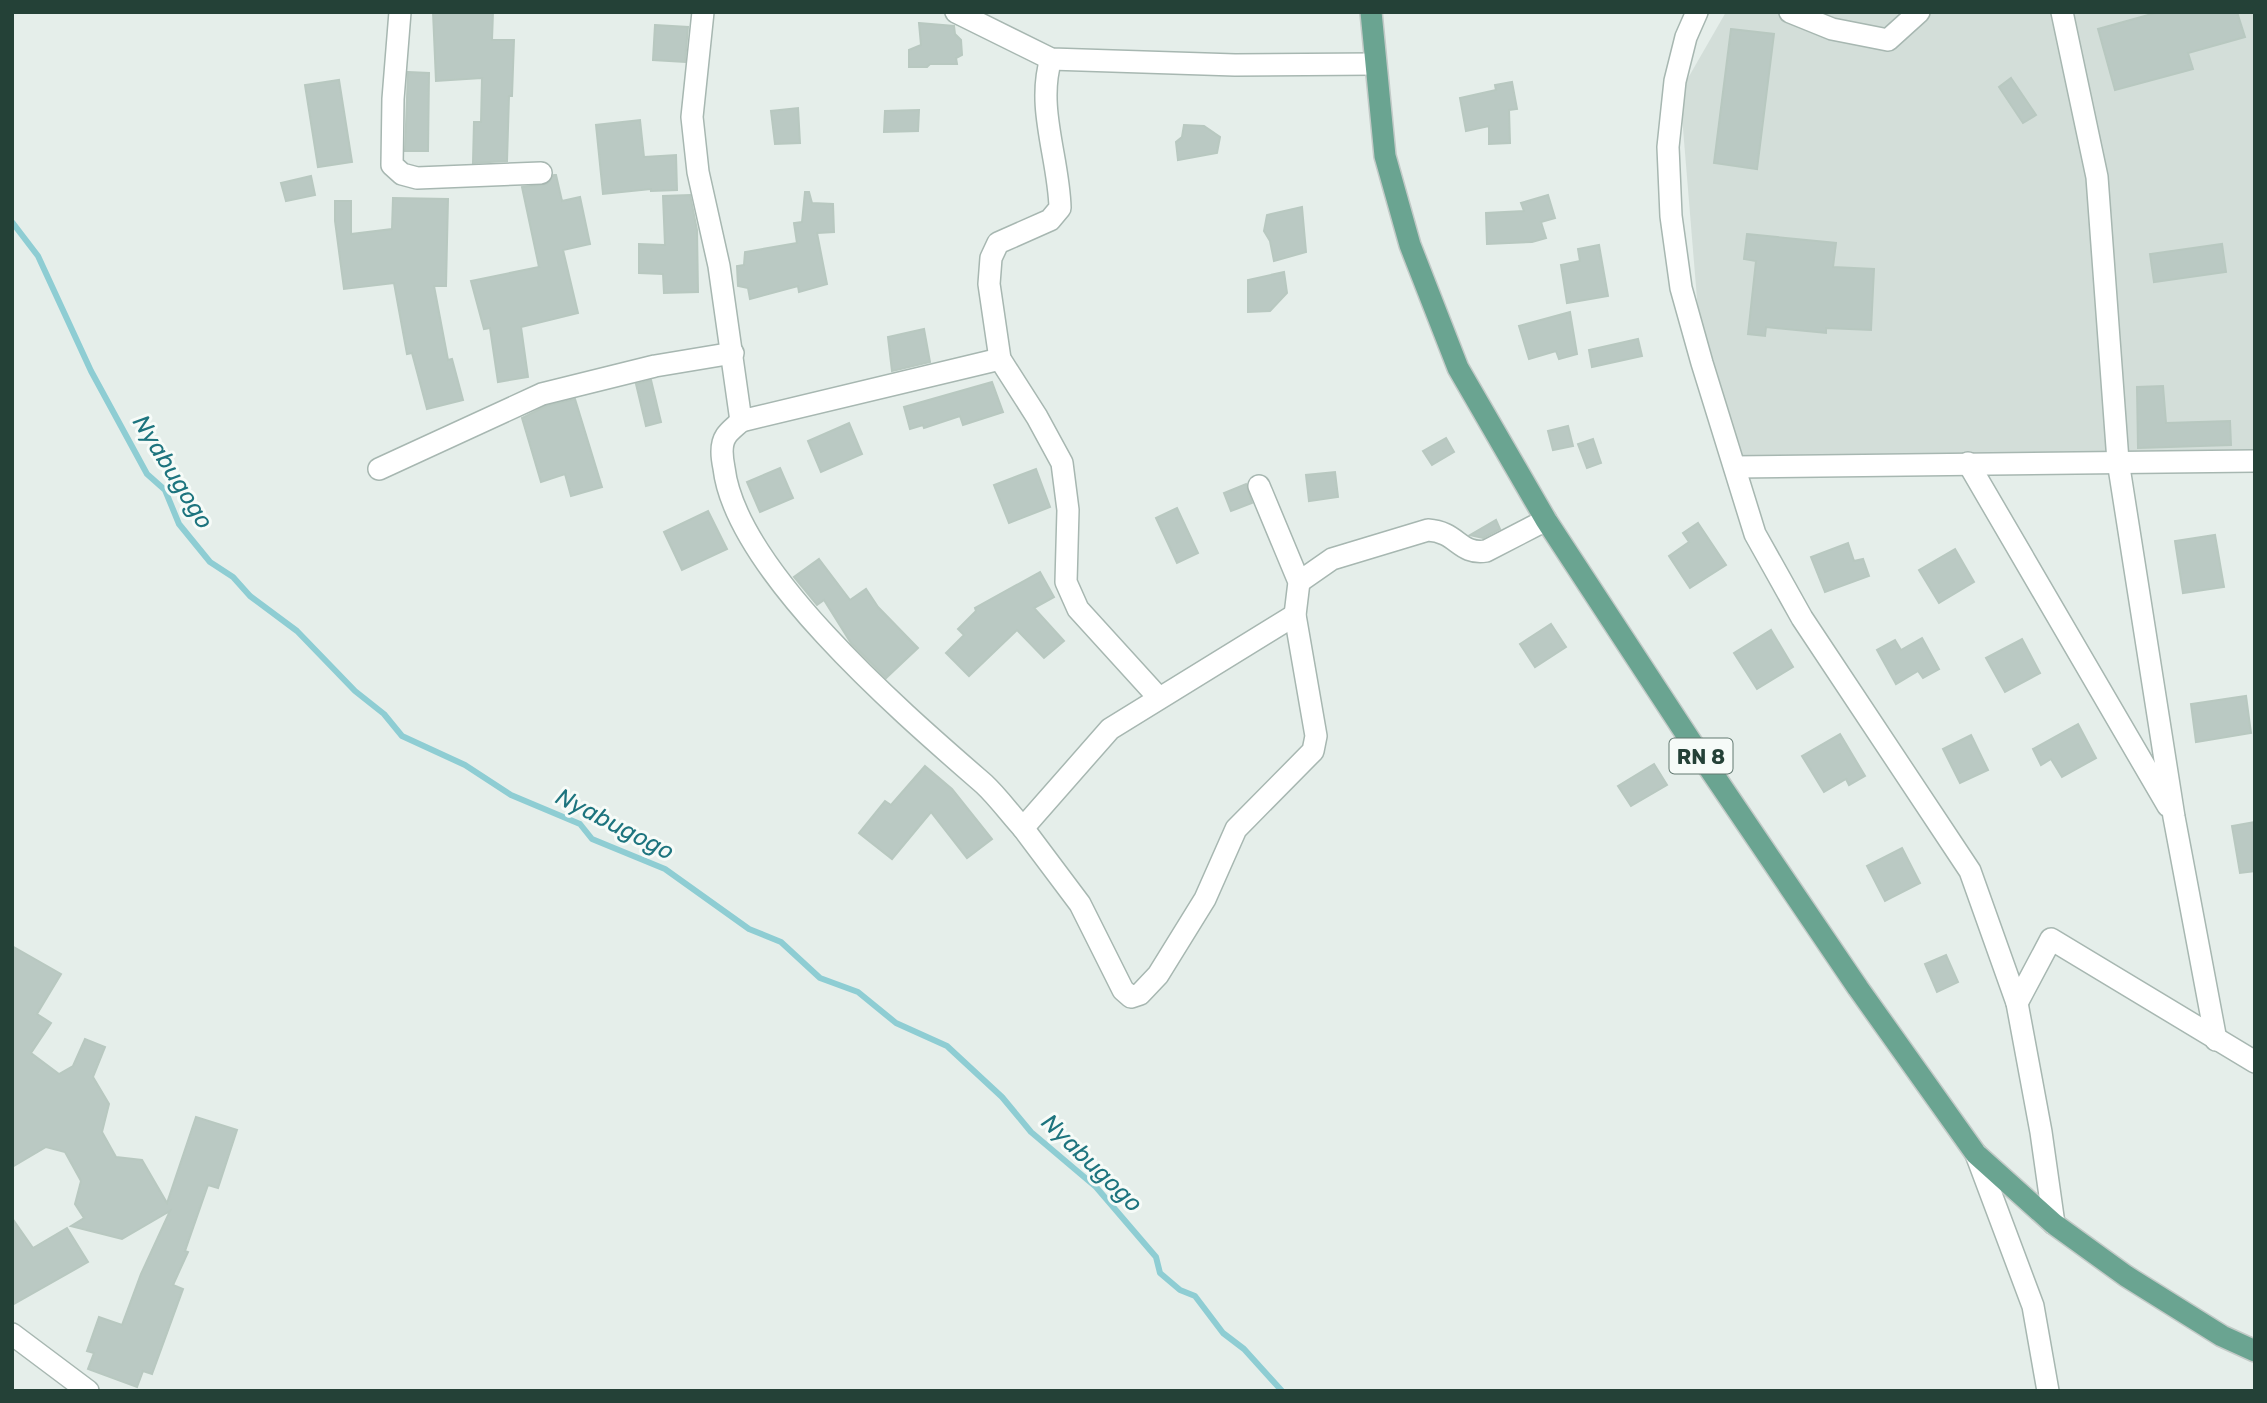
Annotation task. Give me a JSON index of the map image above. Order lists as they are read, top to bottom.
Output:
{
  "streets": {
    "main road": ["RN 8"]
  },
  "water": ["Nyabugogo"]
}
